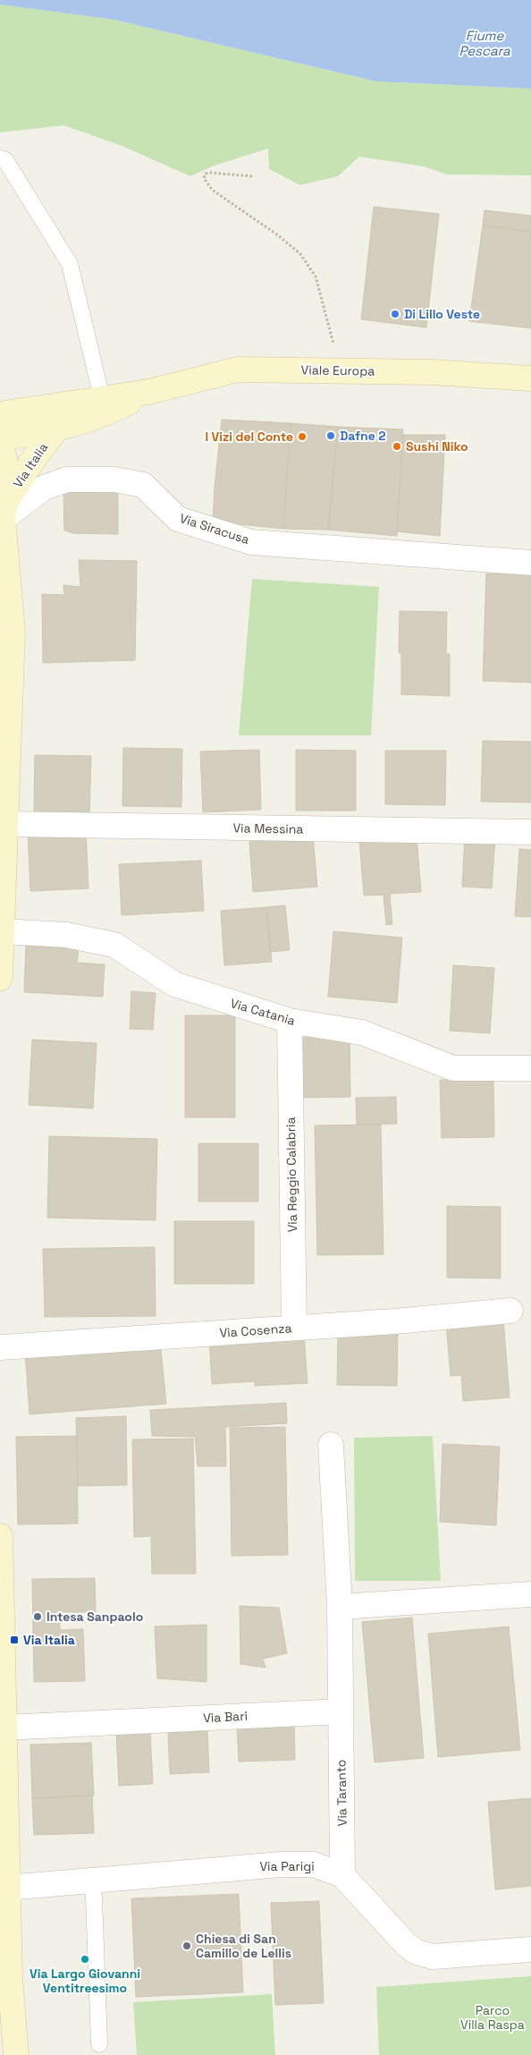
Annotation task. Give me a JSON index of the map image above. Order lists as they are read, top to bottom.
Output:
{
  "streets": {
    "main road": ["Viale Europa", "Via Italia"],
    "street": [
      "Via Siracusa",
      "Via Messina",
      "Via Catania",
      "Via Reggio Calabria",
      "Via Cosenza",
      "Via Bari",
      "Via Taranto",
      "Via Parigi"
    ]
  },
  "crossings": [
    ["Viale Europa", "Via Italia"],
    ["Via Italia", "Via Siracusa"],
    ["Via Italia", "Via Messina"],
    ["Via Italia", "Via Catania"],
    ["Via Catania", "Via Reggio Calabria"],
    ["Via Reggio Calabria", "Via Cosenza"],
    ["Via Bari", "Via Taranto"],
    ["Via Taranto", "Via Parigi"]
  ],
  "water": ["Fiume Pescara"],
  "parks": ["Parco Villa Raspa"],
  "places": {
    "other": [
      "Di Lillo Veste",
      "Dafne 2",
      "I Vizi del Conte",
      "Sushi Niko",
      "Intesa Sanpaolo",
      "Chiesa di San Camillo de Lellis",
      "Via Largo Giovanni Ventitreesimo"
    ],
    "transit": ["Via Italia"]
  }
}
